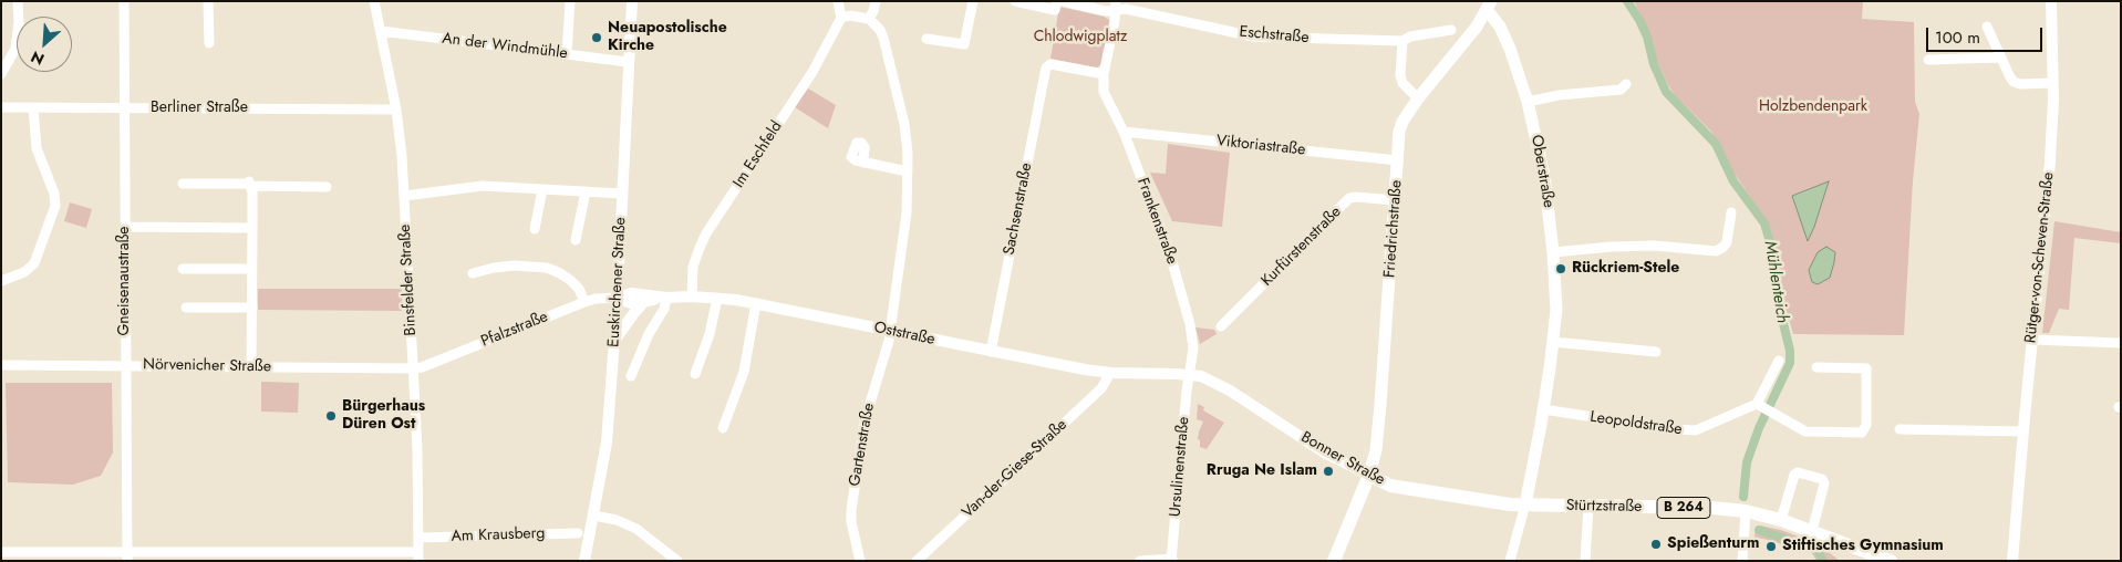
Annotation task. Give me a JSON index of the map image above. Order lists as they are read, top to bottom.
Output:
{
  "streets": {
    "main road": [
      "Oberstraße",
      "Friedrichstraße",
      "Bonner Straße",
      "Stürtzstraße",
      "B 264"
    ],
    "street": [
      "Eschstraße",
      "An der Windmühle",
      "Berliner Straße",
      "Viktoriastraße",
      "Im Eschfeld",
      "Sachsenstraße",
      "Frankenstraße",
      "Kurfürstenstraße",
      "Rütger-von-Scheven-Straße",
      "Binsfelder Straße",
      "Gneisenaustraße",
      "Euskirchener Straße",
      "Pfalzstraße",
      "Oststraße",
      "Nörvenicher Straße",
      "Leopoldstraße",
      "Gartenstraße",
      "Ursulinenstraße",
      "Van-der-Giese-Straße",
      "Am Krausberg"
    ]
  },
  "crossings": [
    ["An der Windmühle", "Binsfelder Straße"],
    ["An der Windmühle", "Euskirchener Straße"],
    ["Berliner Straße", "Binsfelder Straße"],
    ["Berliner Straße", "Gneisenaustraße"],
    ["Viktoriastraße", "Frankenstraße"],
    ["Viktoriastraße", "Friedrichstraße"],
    ["Im Eschfeld", "Oststraße"],
    ["Oberstraße", "Friedrichstraße"],
    ["Oberstraße", "Leopoldstraße"],
    ["Oberstraße", "Bonner Straße"],
    ["Oberstraße", "Stürtzstraße"],
    ["Sachsenstraße", "Frankenstraße"],
    ["Sachsenstraße", "Oststraße"],
    ["Frankenstraße", "Oststraße"],
    ["Frankenstraße", "Bonner Straße"],
    ["Frankenstraße", "Ursulinenstraße"],
    ["Friedrichstraße", "Kurfürstenstraße"],
    ["Friedrichstraße", "Bonner Straße"],
    ["Binsfelder Straße", "Pfalzstraße"],
    ["Binsfelder Straße", "Nörvenicher Straße"],
    ["Binsfelder Straße", "Am Krausberg"],
    ["Gneisenaustraße", "Nörvenicher Straße"],
    ["Euskirchener Straße", "Pfalzstraße"],
    ["Euskirchener Straße", "Oststraße"],
    ["Pfalzstraße", "Oststraße"],
    ["Pfalzstraße", "Nörvenicher Straße"],
    ["Oststraße", "Gartenstraße"],
    ["Oststraße", "Bonner Straße"],
    ["Oststraße", "Ursulinenstraße"],
    ["Oststraße", "Van-der-Giese-Straße"],
    ["Bonner Straße", "Ursulinenstraße"],
    ["Bonner Straße", "Stürtzstraße"]
  ],
  "water": ["Mühlenteich"],
  "parks": ["Chlodwigplatz", "Holzbendenpark"],
  "places": [
    "Neuapostolische Kirche",
    "Rückriem-Stele",
    "Bürgerhaus Düren Ost",
    "Rruga Ne Islam",
    "Spießenturm",
    "Stiftisches Gymnasium"
  ],
  "scale_bar": "100 m",
  "north": "bottom left"
}
